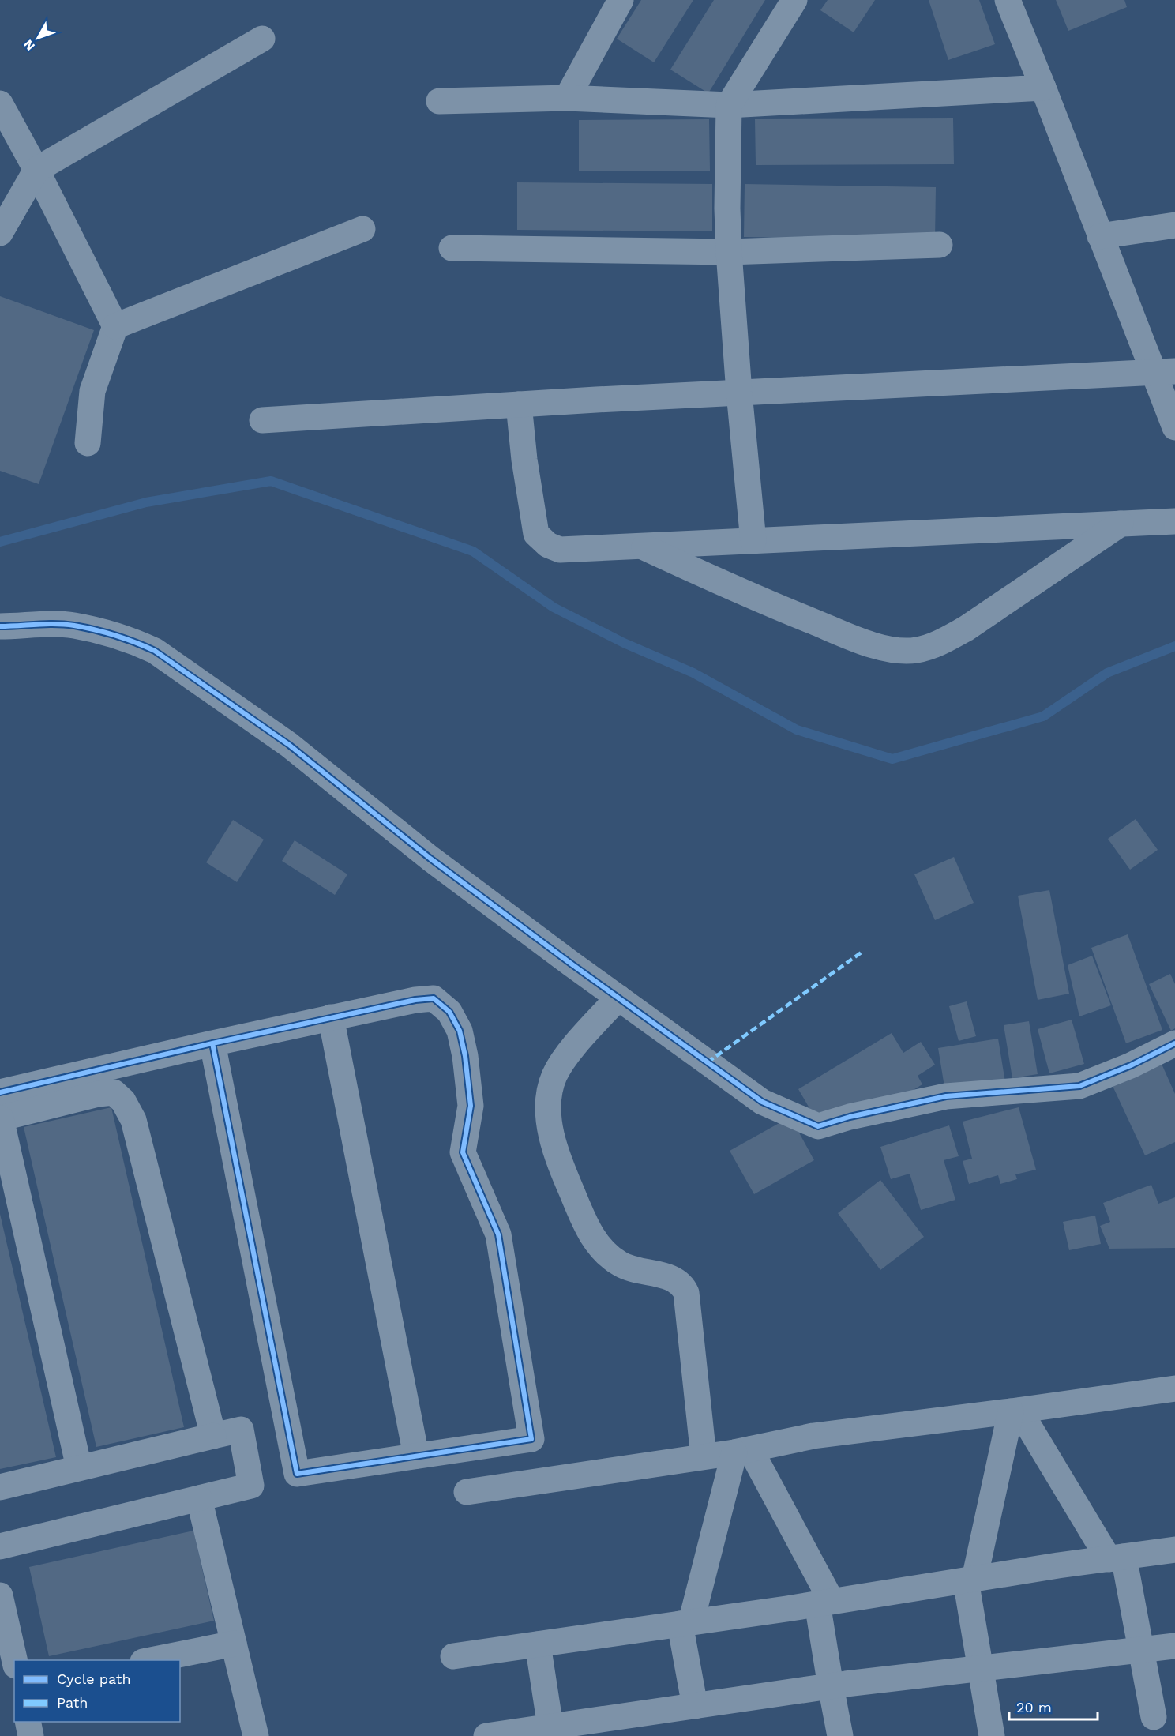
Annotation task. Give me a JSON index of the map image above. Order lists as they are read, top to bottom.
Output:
{
  "legend": ["Cycle path", "Path"],
  "scale_bar": "20 m",
  "north": "bottom left"
}
